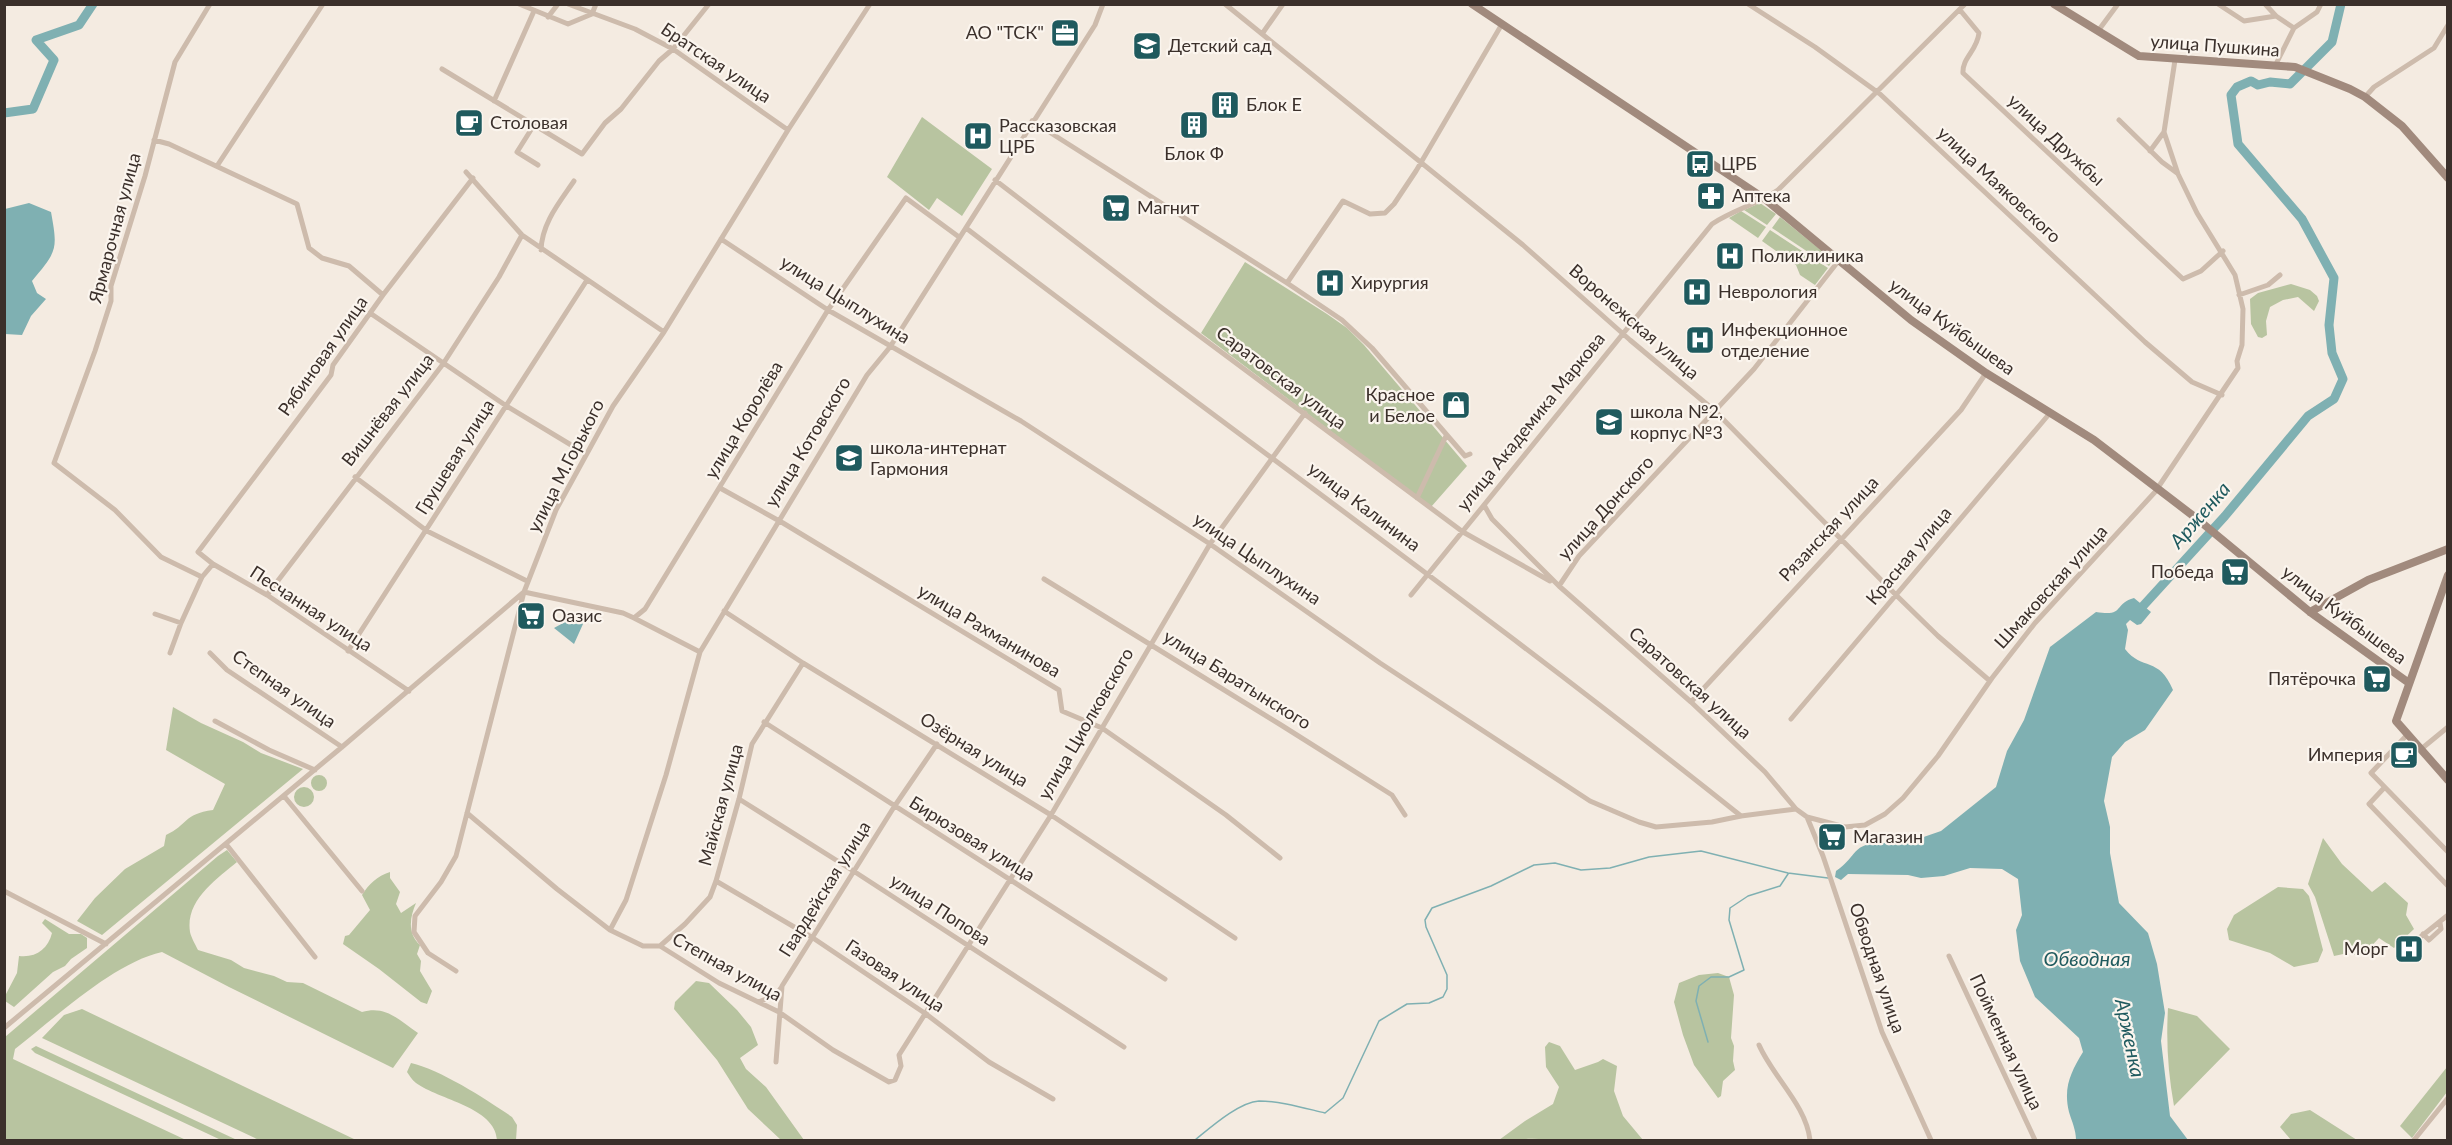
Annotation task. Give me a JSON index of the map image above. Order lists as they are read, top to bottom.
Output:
{
  "streets": {
    "street": [
      "улица Пушкина",
      "Братская улица",
      "улица Дружбы",
      "улица Маяковского",
      "Ярмарочная улица",
      "улица Цыплухина",
      "Воронежская улица",
      "улица Куйбышева",
      "Рябиновая улица",
      "Саратовская улица",
      "Вишнёвая улица",
      "улица Королёва",
      "улица Академика Маркова",
      "улица Котовского",
      "Грушевая улица",
      "улица М.Горького",
      "улица Калинина",
      "улица Донского",
      "Рязанская улица",
      "Красная улица",
      "Шмаковская улица",
      "Песчанная улица",
      "улица Рахманинова",
      "улица Баратынского",
      "Степная улица",
      "улица Циолковского",
      "Озёрная улица",
      "Майская улица",
      "Бирюзовая улица",
      "Гвардейская улица",
      "улица Попова",
      "Обводная улица",
      "Газовая улица",
      "Пойменная улица"
    ]
  },
  "crossings": [
    ["улица Пушкина", "Шмаковская улица"],
    ["Братская улица", "улица М.Горького"],
    ["улица Дружбы", "улица Академика Маркова"],
    ["улица Дружбы", "Шмаковская улица"],
    ["улица Маяковского", "улица Академика Маркова"],
    ["улица Маяковского", "Шмаковская улица"],
    ["улица Цыплухина", "Саратовская улица"],
    ["улица Цыплухина", "улица Королёва"],
    ["улица Цыплухина", "улица Котовского"],
    ["улица Цыплухина", "улица М.Горького"],
    ["улица Цыплухина", "улица Калинина"],
    ["улица Цыплухина", "улица Циолковского"],
    ["Воронежская улица", "улица Академика Маркова"],
    ["Воронежская улица", "улица Донского"],
    ["Воронежская улица", "Рязанская улица"],
    ["Воронежская улица", "Красная улица"],
    ["Воронежская улица", "Шмаковская улица"],
    ["улица Куйбышева", "улица Академика Маркова"],
    ["улица Куйбышева", "улица Донского"],
    ["улица Куйбышева", "Рязанская улица"],
    ["улица Куйбышева", "Красная улица"],
    ["улица Куйбышева", "Шмаковская улица"],
    ["Рябиновая улица", "Песчанная улица"],
    ["Саратовская улица", "улица Академика Маркова"],
    ["Саратовская улица", "улица Котовского"],
    ["Саратовская улица", "улица Донского"],
    ["Саратовская улица", "Рязанская улица"],
    ["Саратовская улица", "улица Циолковского"],
    ["Вишнёвая улица", "Песчанная улица"],
    ["улица Королёва", "улица Котовского"],
    ["улица Королёва", "улица Рахманинова"],
    ["улица Академика Маркова", "улица Калинина"],
    ["улица Котовского", "улица Калинина"],
    ["улица Котовского", "улица Рахманинова"],
    ["улица Котовского", "Степная улица"],
    ["улица Котовского", "Озёрная улица"],
    ["Грушевая улица", "Песчанная улица"],
    ["улица М.Горького", "Степная улица"],
    ["улица Калинина", "улица Циолковского"],
    ["Шмаковская улица", "Обводная улица"],
    ["улица Рахманинова", "улица Циолковского"],
    ["улица Баратынского", "улица Циолковского"],
    ["Степная улица", "улица Циолковского"],
    ["Степная улица", "Майская улица"],
    ["Степная улица", "Гвардейская улица"],
    ["улица Циолковского", "Озёрная улица"],
    ["улица Циолковского", "Бирюзовая улица"],
    ["улица Циолковского", "улица Попова"],
    ["улица Циолковского", "Газовая улица"],
    ["Озёрная улица", "Майская улица"],
    ["Озёрная улица", "Гвардейская улица"],
    ["Майская улица", "Бирюзовая улица"],
    ["Майская улица", "улица Попова"],
    ["Майская улица", "Газовая улица"],
    ["Бирюзовая улица", "Гвардейская улица"],
    ["Гвардейская улица", "улица Попова"],
    ["Гвардейская улица", "Газовая улица"]
  ],
  "water": ["Арженка", "Обводная"],
  "places": {
    "office": ["АО \"ТСК\""],
    "school or university": ["Детский сад", "школа №2, корпус №3", "школа-интернат Гармония"],
    "building": ["Блок Е", "Блок Ф"],
    "cafe": ["Столовая", "Империя"],
    "hospital": [
      "Рассказовская ЦРБ",
      "Поликлиника",
      "Хирургия",
      "Неврология",
      "Инфекционное отделение",
      "Морг"
    ],
    "bus stop": ["ЦРБ"],
    "pharmacy": ["Аптека"],
    "supermarket": [
      "Магнит",
      "Победа",
      "Оазис",
      "Пятёрочка",
      "Магазин"
    ],
    "shop": ["Красное и Белое"]
  }
}
